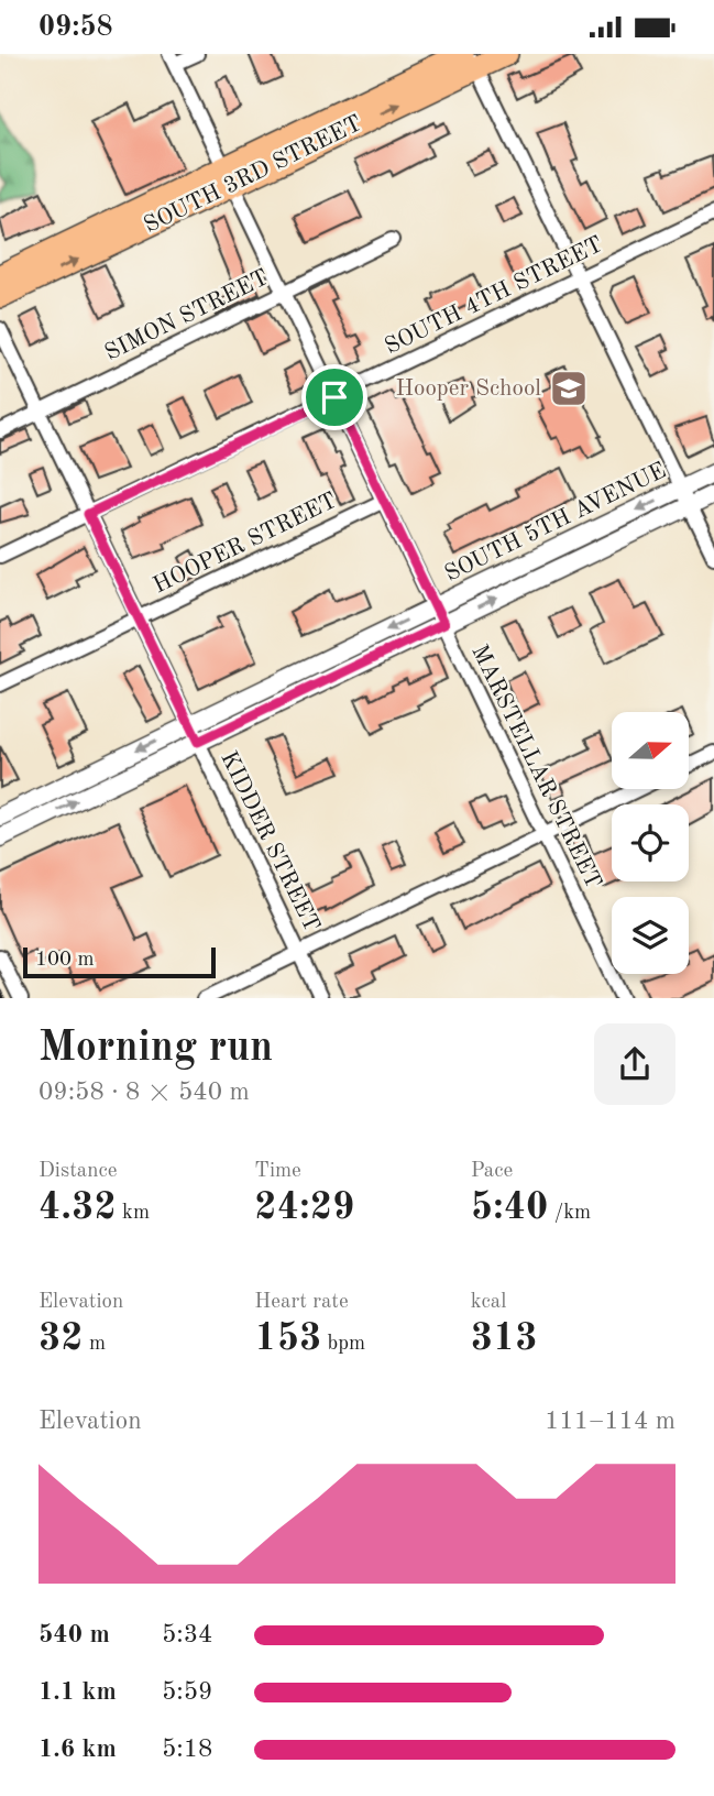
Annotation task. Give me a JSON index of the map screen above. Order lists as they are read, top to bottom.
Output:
{
  "streets": {
    "highway": ["SOUTH 3RD STREET"],
    "street": [
      "SOUTH 4TH STREET",
      "SIMON STREET",
      "SOUTH 5TH AVENUE",
      "HOOPER STREET",
      "MARSTELLAR STREET",
      "KIDDER STREET"
    ]
  },
  "crossings": [
    ["SOUTH 3RD STREET", "MARSTELLAR STREET"],
    ["SOUTH 4TH STREET", "MARSTELLAR STREET"],
    ["SOUTH 4TH STREET", "KIDDER STREET"],
    ["SIMON STREET", "MARSTELLAR STREET"],
    ["SIMON STREET", "KIDDER STREET"],
    ["SOUTH 5TH AVENUE", "MARSTELLAR STREET"],
    ["SOUTH 5TH AVENUE", "KIDDER STREET"],
    ["HOOPER STREET", "MARSTELLAR STREET"],
    ["HOOPER STREET", "KIDDER STREET"]
  ],
  "places": {
    "school or university": ["Hooper School"]
  },
  "scale_bar": "100 m",
  "north": "right",
  "page": {
    "status": "09:58",
    "scale": "100 m",
    "heading": ["Morning run", "09:58 · 8 × 540 m"],
    "stats": [
      ["Distance", "4.32 km"],
      ["Time", "24:29"],
      ["Pace", "5:40 /km"],
      ["Elevation", "32 m"],
      ["Heart rate", "153 bpm"],
      ["kcal", "313"]
    ],
    "chart": ["Elevation", "111–114 m"],
    "list": [
      {
        "name": "540 m",
        "note": "5:34"
      },
      {
        "name": "1.1 km",
        "note": "5:59"
      },
      {
        "name": "1.6 km",
        "note": "5:18"
      }
    ]
  }
}
